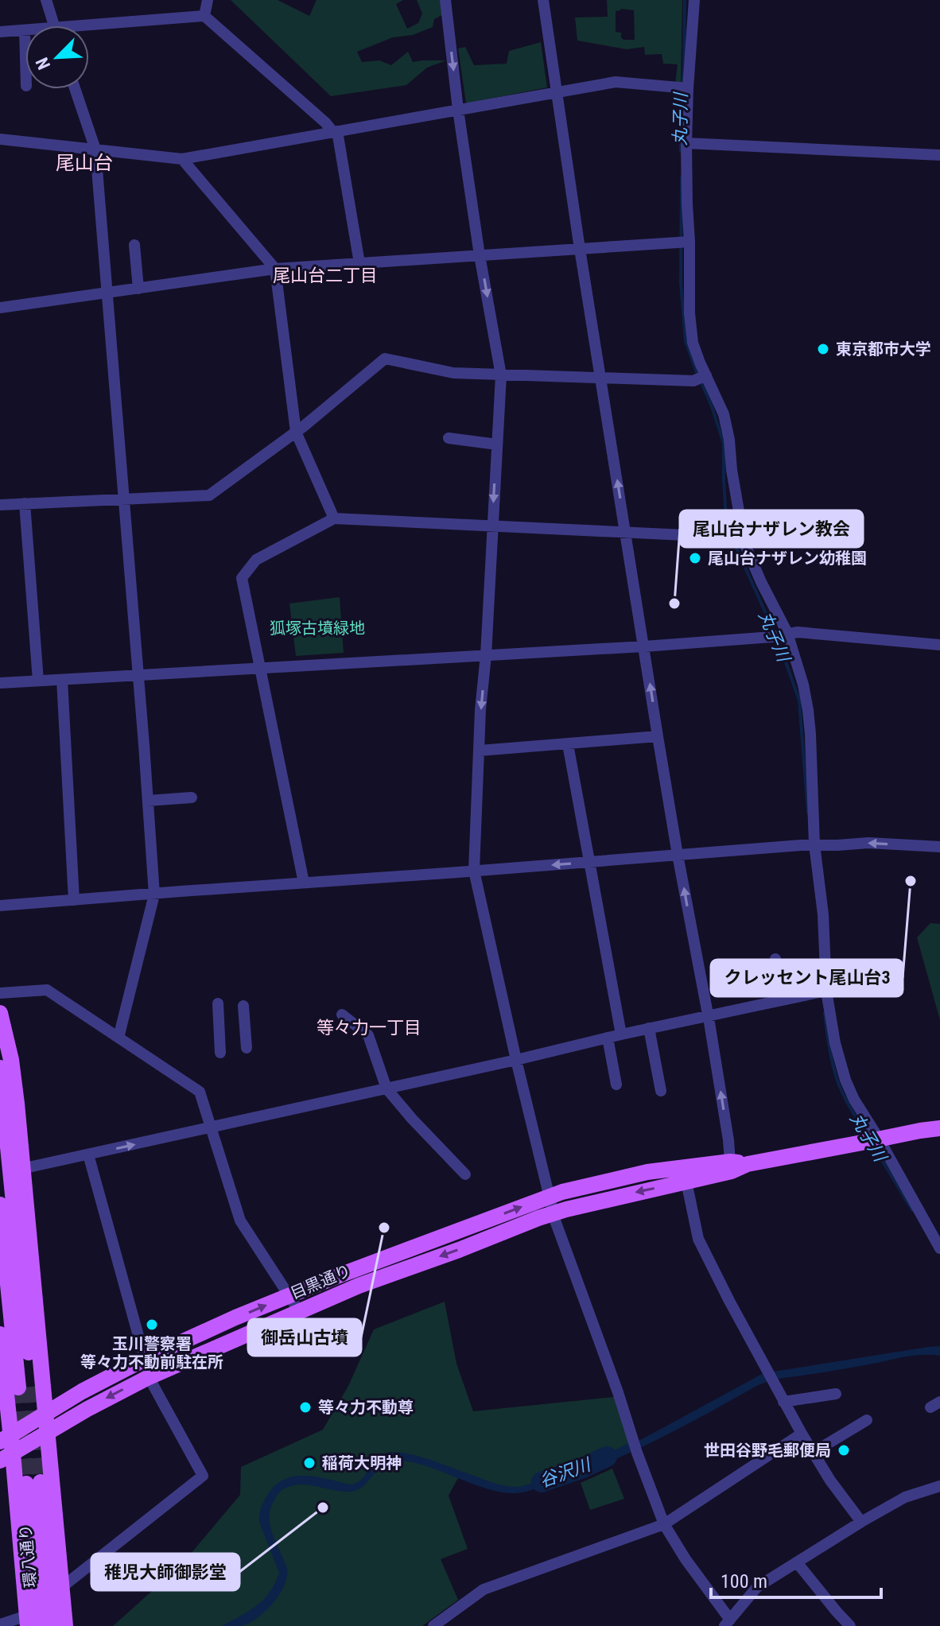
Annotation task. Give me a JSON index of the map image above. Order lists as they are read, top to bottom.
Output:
{
  "streets": {
    "main road": ["目黒通り", "環八通り"]
  },
  "districts": ["尾山台", "尾山台二丁目", "等々力一丁目"],
  "water": ["丸子川", "谷沢川"],
  "parks": ["狐塚古墳緑地"],
  "places": [
    "東京都市大学",
    "尾山台ナザレン幼稚園",
    "尾山台ナザレン教会",
    "クレッセント尾山台3",
    "御岳山古墳",
    "玉川警察署 等々力不動前駐在所",
    "等々力不動尊",
    "世田谷野毛郵便局",
    "稲荷大明神",
    "稚児大師御影堂"
  ],
  "scale_bar": "100 m",
  "north": "bottom left"
}
